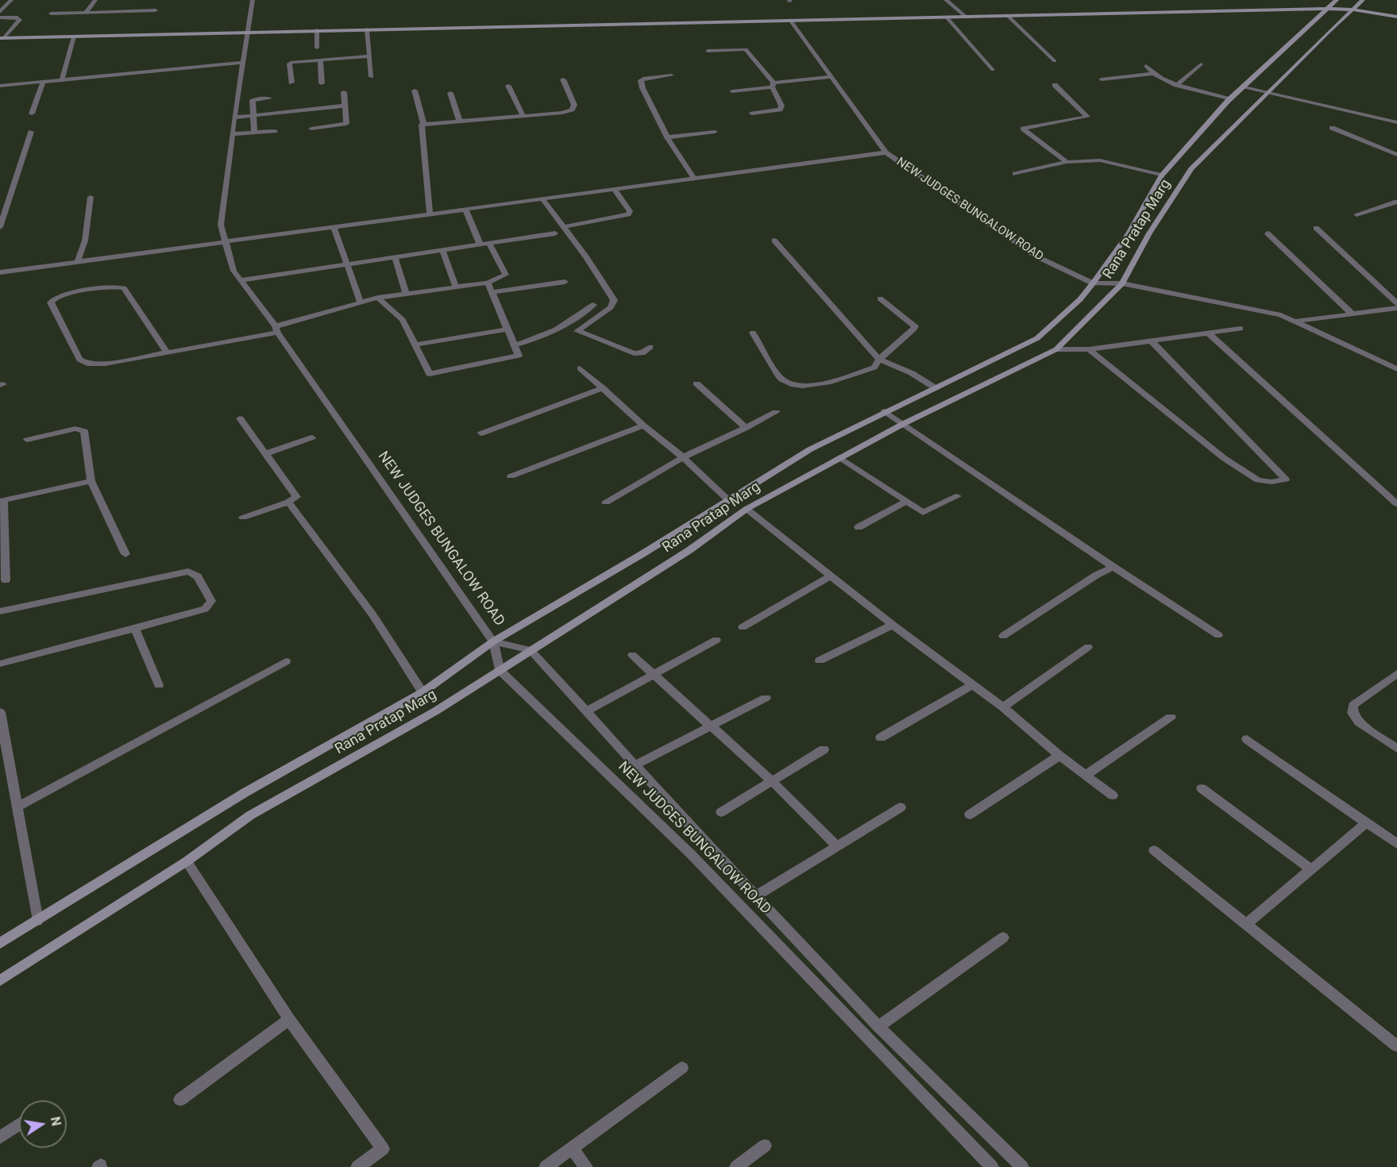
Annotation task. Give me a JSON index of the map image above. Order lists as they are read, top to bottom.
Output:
{
  "streets": {
    "main road": ["Rana Pratap Marg"],
    "street": ["NEW JUDGES BUNGALOW ROAD"]
  },
  "crossings": [
    ["NEW JUDGES BUNGALOW ROAD", "Rana Pratap Marg"]
  ],
  "north": "right"
}
